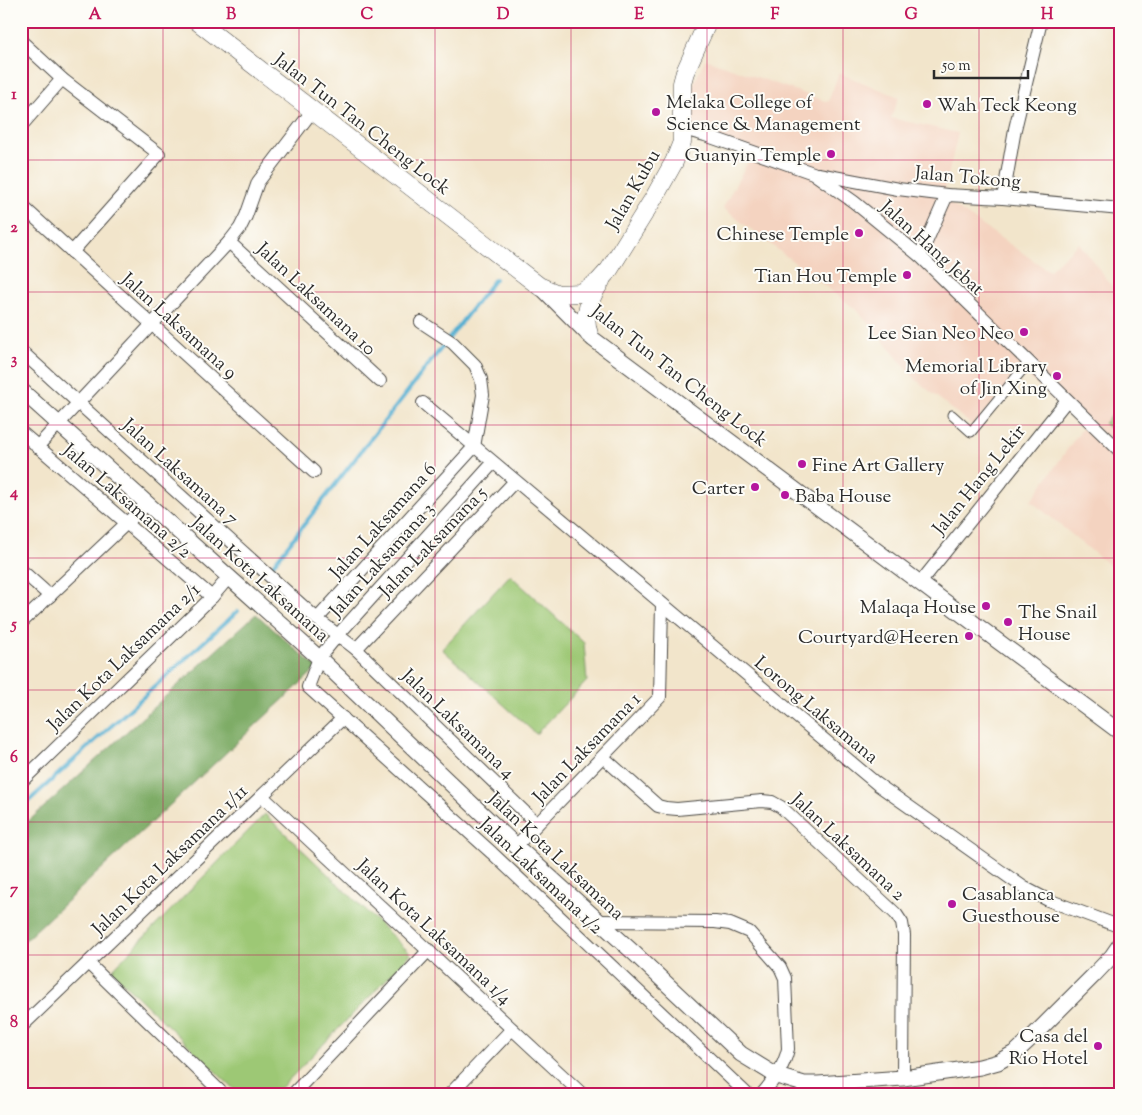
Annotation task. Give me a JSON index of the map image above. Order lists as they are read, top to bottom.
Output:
{
  "streets": {
    "main road": ["Jalan Tun Tan Cheng Lock", "Jalan Kubu"],
    "street": [
      "Jalan Tokong",
      "Jalan Hang Jebat",
      "Jalan Laksamana 10",
      "Jalan Laksamana 9",
      "Jalan Laksamana 7",
      "Jalan Hang Lekir",
      "Jalan Laksamana 2/2",
      "Jalan Laksamana 6",
      "Jalan Laksamana 5",
      "Jalan Laksamana 3",
      "Jalan Kota Laksamana",
      "Jalan Kota Laksamana 2/1",
      "Lorong Laksamana",
      "Jalan Laksamana 4",
      "Jalan Laksamana 1",
      "Jalan Laksamana 2",
      "Jalan Kota Laksamana 1/11",
      "Jalan Laksamana 1/2",
      "Jalan Kota Laksamana 1/4"
    ]
  },
  "crossings": [
    ["Jalan Tun Tan Cheng Lock", "Jalan Kubu"],
    ["Jalan Tun Tan Cheng Lock", "Jalan Hang Lekir"],
    ["Jalan Tokong", "Jalan Hang Jebat"],
    ["Jalan Kubu", "Jalan Hang Jebat"],
    ["Jalan Hang Jebat", "Jalan Hang Lekir"],
    ["Jalan Laksamana 7", "Jalan Laksamana 6"],
    ["Jalan Laksamana 7", "Jalan Laksamana 3"],
    ["Jalan Laksamana 7", "Jalan Laksamana 4"],
    ["Jalan Laksamana 2/2", "Jalan Kota Laksamana 2/1"],
    ["Jalan Laksamana 6", "Lorong Laksamana"],
    ["Jalan Laksamana 5", "Lorong Laksamana"],
    ["Jalan Laksamana 5", "Jalan Laksamana 4"],
    ["Jalan Laksamana 3", "Jalan Kota Laksamana"],
    ["Jalan Laksamana 3", "Lorong Laksamana"],
    ["Jalan Laksamana 3", "Jalan Laksamana 4"],
    ["Jalan Laksamana 3", "Jalan Laksamana 1/2"],
    ["Jalan Kota Laksamana", "Jalan Kota Laksamana 2/1"],
    ["Jalan Kota Laksamana", "Jalan Laksamana 1"],
    ["Jalan Kota Laksamana", "Jalan Laksamana 2"],
    ["Lorong Laksamana", "Jalan Laksamana 1"],
    ["Jalan Laksamana 4", "Jalan Laksamana 1"],
    ["Jalan Laksamana 1", "Jalan Laksamana 2"],
    ["Jalan Kota Laksamana 1/11", "Jalan Laksamana 1/2"],
    ["Jalan Kota Laksamana 1/11", "Jalan Kota Laksamana 1/4"]
  ],
  "places": [
    "Wah Teck Keong",
    "Melaka College of Science & Management",
    "Guanyin Temple",
    "Chinese Temple",
    "Tian Hou Temple",
    "Lee Sian Neo Neo",
    "Memorial Library of Jin Xing",
    "Fine Art Gallery",
    "Carter",
    "Baba House",
    "Malaqa House",
    "The Snail House",
    "Courtyard@Heeren",
    "Casablanca Guesthouse",
    "Casa del Rio Hotel"
  ],
  "scale_bar": "50 m",
  "grid": {
    "columns": [
      "A",
      "B",
      "C",
      "D",
      "E",
      "F",
      "G",
      "H"
    ],
    "rows": [
      "1",
      "2",
      "3",
      "4",
      "5",
      "6",
      "7",
      "8"
    ]
  }
}
